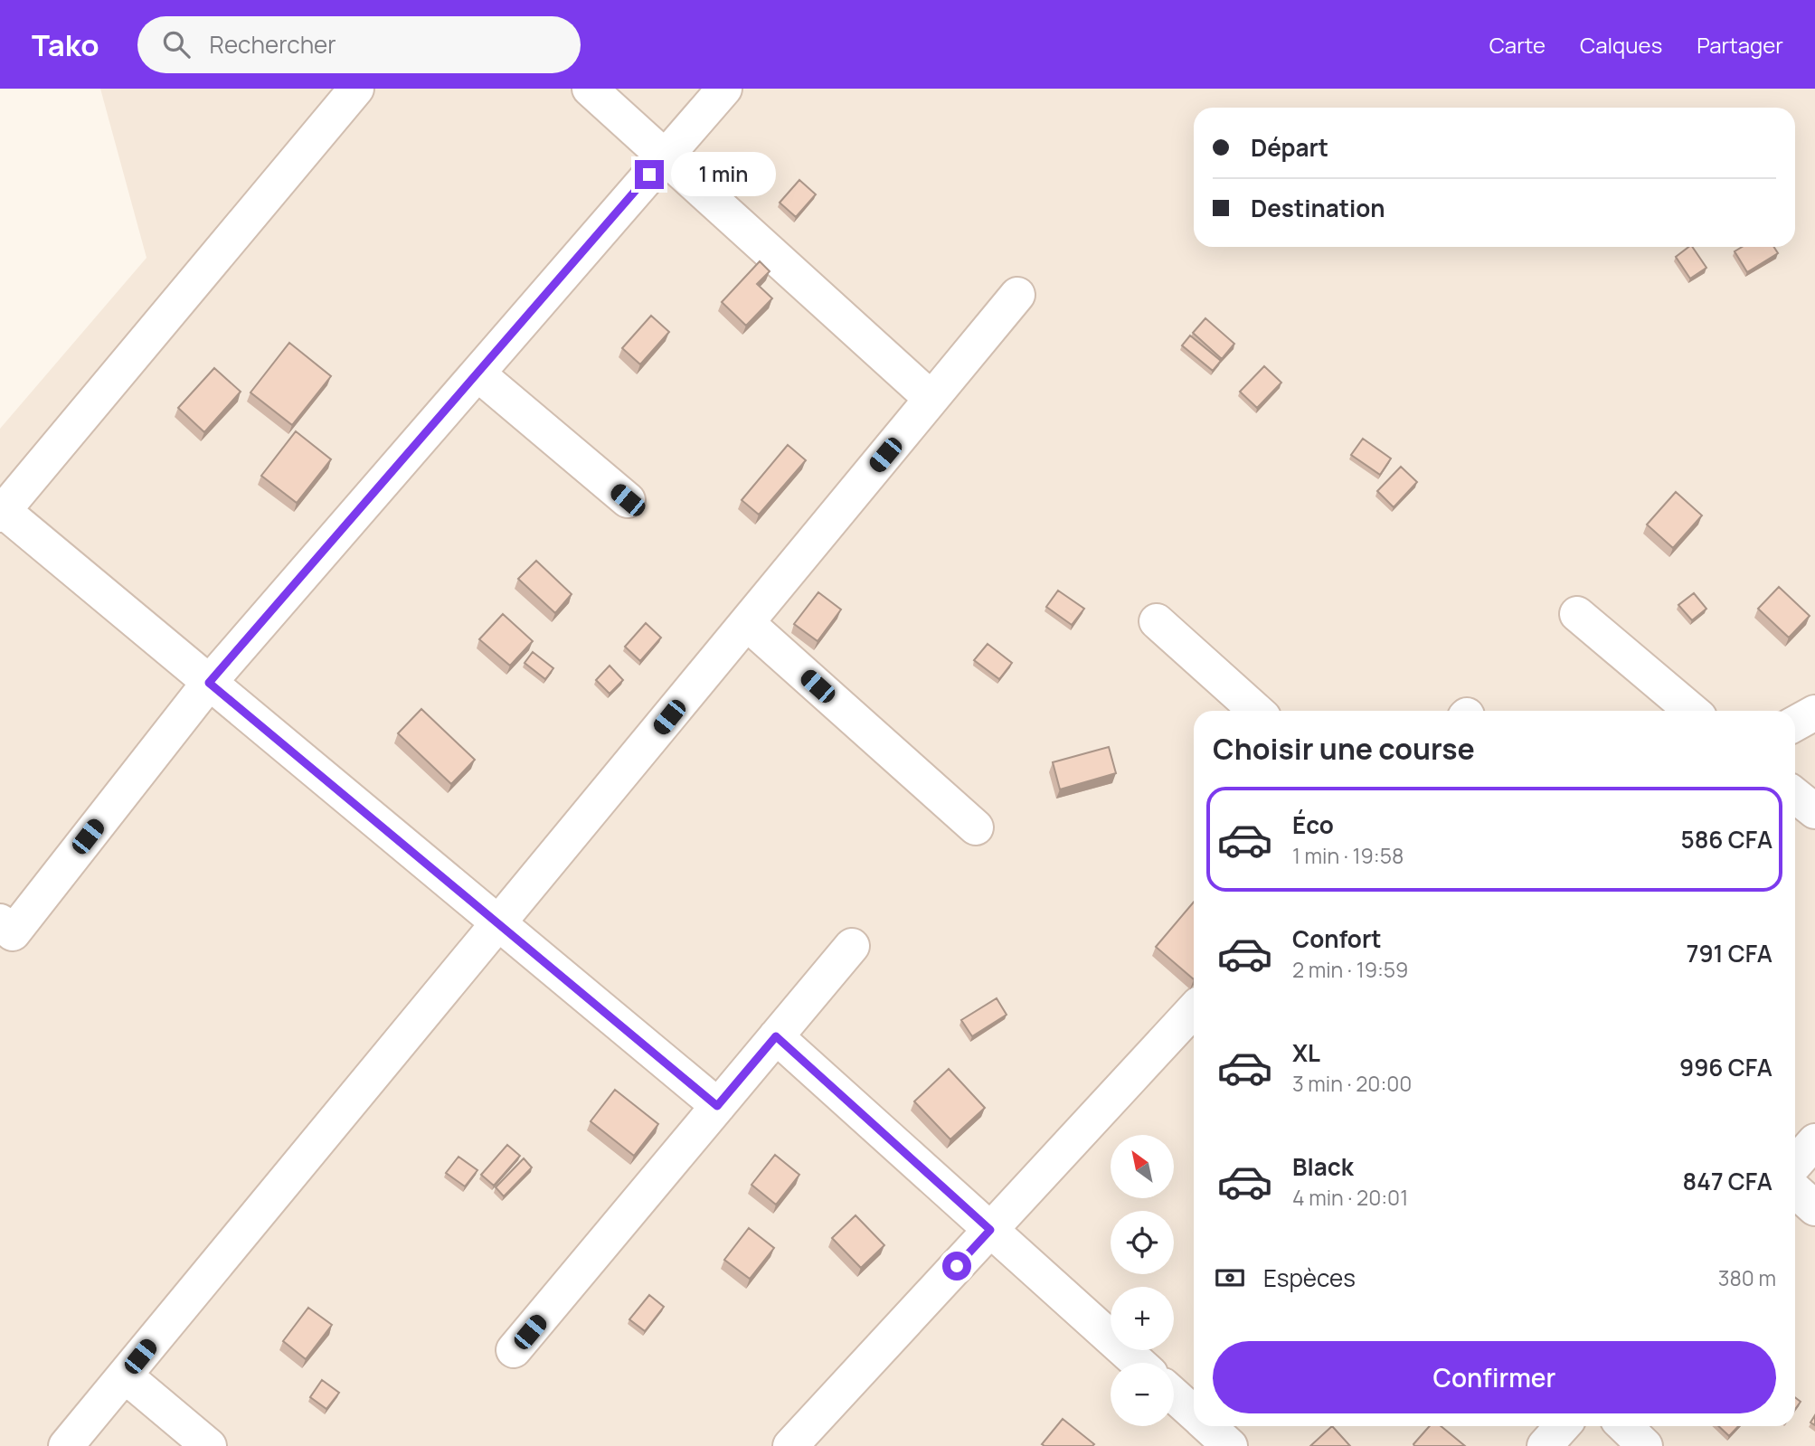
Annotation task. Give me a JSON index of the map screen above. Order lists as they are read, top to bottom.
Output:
{
  "north": "top left",
  "page": {
    "header": "Tako",
    "search": "Rechercher",
    "nav": ["Carte", "Calques", "Partager"],
    "banner": ["Départ", "Destination"],
    "bubble": "1 min",
    "heading": "Choisir une course",
    "list": [
      {
        "name": "Éco",
        "note": "1 min · 19:58",
        "value": "586 CFA"
      },
      {
        "name": "Confort",
        "note": "2 min · 19:59",
        "value": "791 CFA"
      },
      {
        "name": "XL",
        "note": "3 min · 20:00",
        "value": "996 CFA"
      },
      {
        "name": "Black",
        "note": "4 min · 20:01",
        "value": "847 CFA"
      }
    ],
    "map_buttons": ["+", "−"],
    "pay": ["Espèces", "380 m"],
    "buttons": "Confirmer"
  }
}
